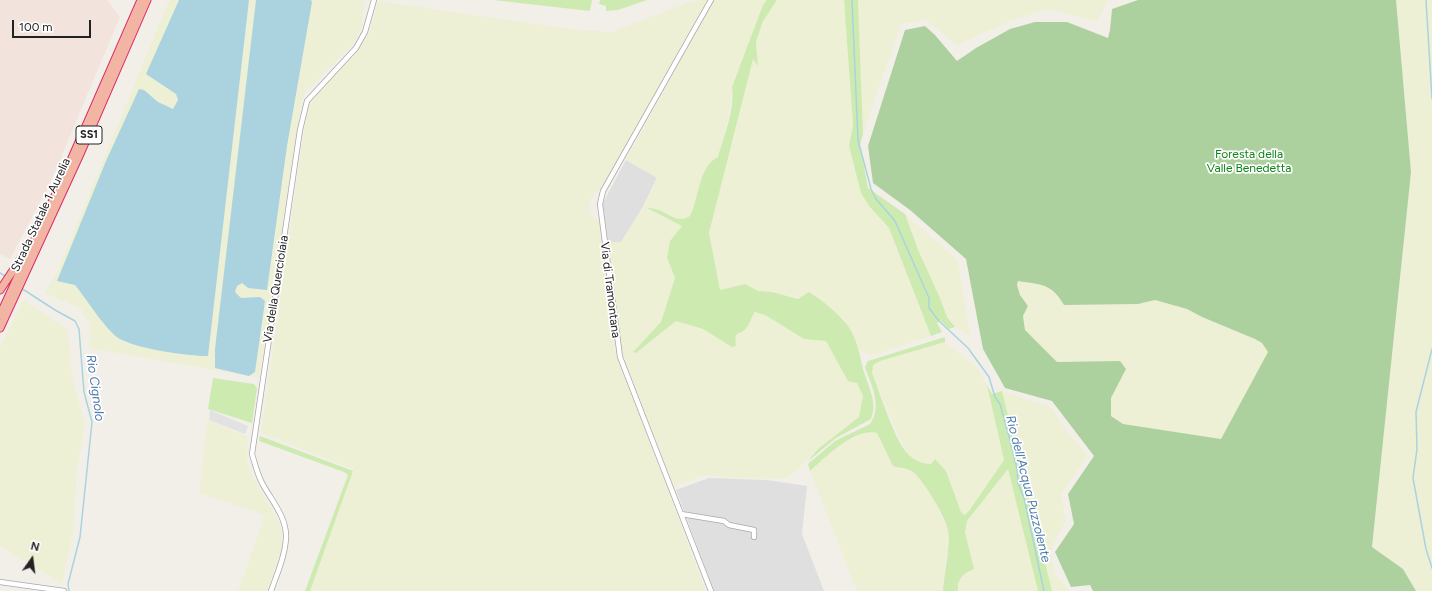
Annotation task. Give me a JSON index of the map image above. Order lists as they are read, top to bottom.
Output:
{
  "streets": {
    "highway": ["SS1", "Strada Statale 1 Aurelia"],
    "street": ["Via della Querciolaia", "Via di Tramontana"]
  },
  "water": ["Rio Cignolo", "Rio dell'Acqua Puzzolente"],
  "parks": ["Foresta della Valle Benedetta"],
  "scale_bar": "100 m",
  "north": "top"
}
